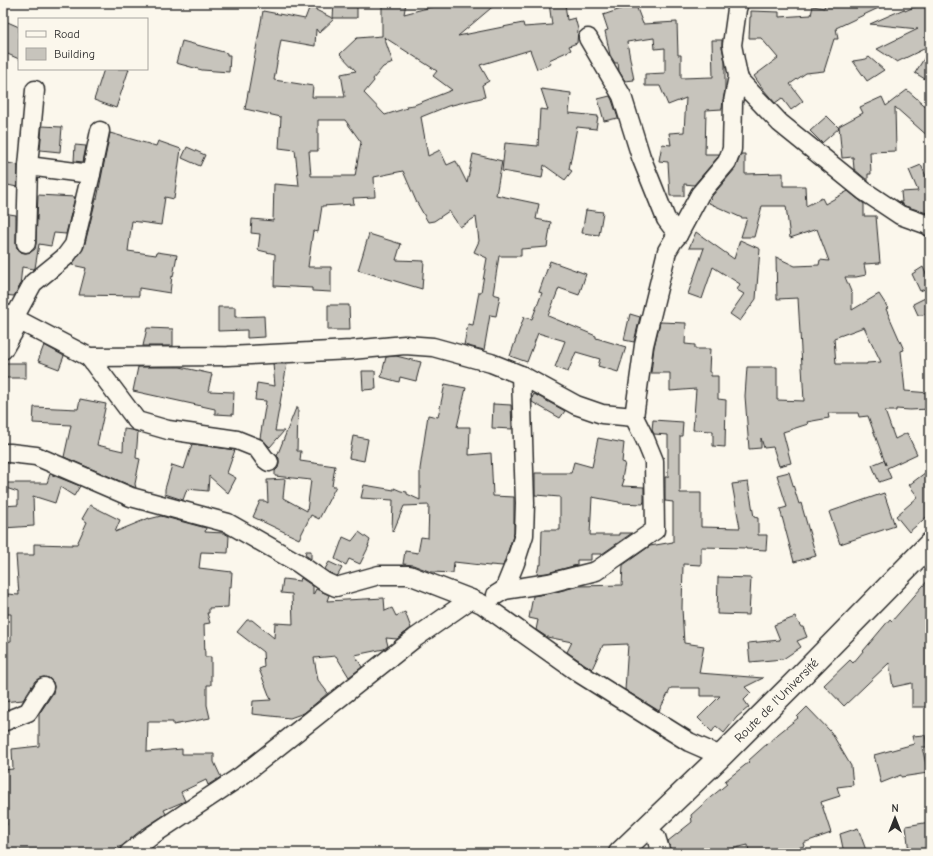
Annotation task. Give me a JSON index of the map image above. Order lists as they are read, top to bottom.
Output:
{
  "streets": {
    "main road": ["Route de l'Université"]
  },
  "legend": ["Road", "Building"],
  "north": "top"
}
